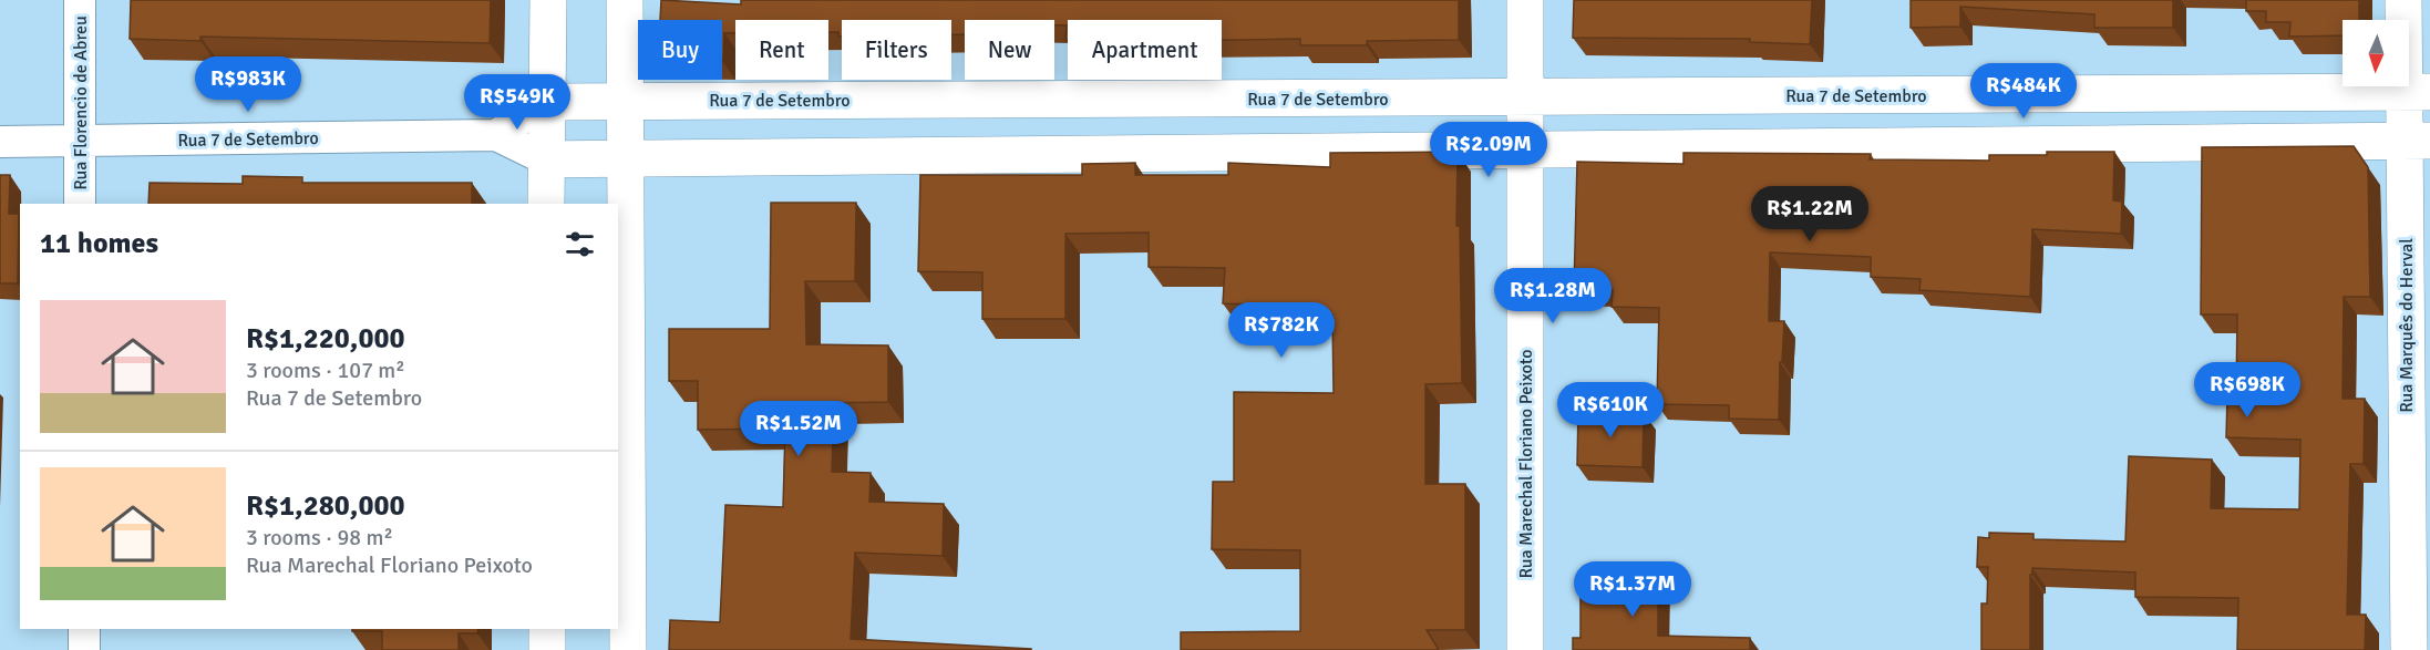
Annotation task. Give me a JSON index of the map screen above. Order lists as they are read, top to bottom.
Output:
{
  "streets": {
    "street": [
      "Rua 7 de Setembro",
      "Rua Florencio de Abreu",
      "Rua Marquês do Herval",
      "Rua Marechal Floriano Peixoto"
    ]
  },
  "crossings": [
    ["Rua 7 de Setembro", "Rua Florencio de Abreu"],
    ["Rua 7 de Setembro", "Rua Marquês do Herval"],
    ["Rua 7 de Setembro", "Rua Marechal Floriano Peixoto"]
  ],
  "north": "bottom",
  "page": {
    "chip": [
      "Buy",
      "Rent",
      "Filters",
      "New",
      "Apartment"
    ],
    "price": [
      "R$983K",
      "R$484K",
      "R$549K",
      "R$2.09M",
      "R$1.22M",
      "R$1.28M",
      "R$782K",
      "R$698K",
      "R$610K",
      "R$1.52M",
      "R$1.37M"
    ],
    "heading": "11 homes",
    "list": [
      {
        "name": "R$1,220,000",
        "note": "3 rooms · 107 m² · Rua 7 de Setembro"
      },
      {
        "name": "R$1,280,000",
        "note": "3 rooms · 98 m² · Rua Marechal Floriano Peixoto"
      }
    ]
  }
}
